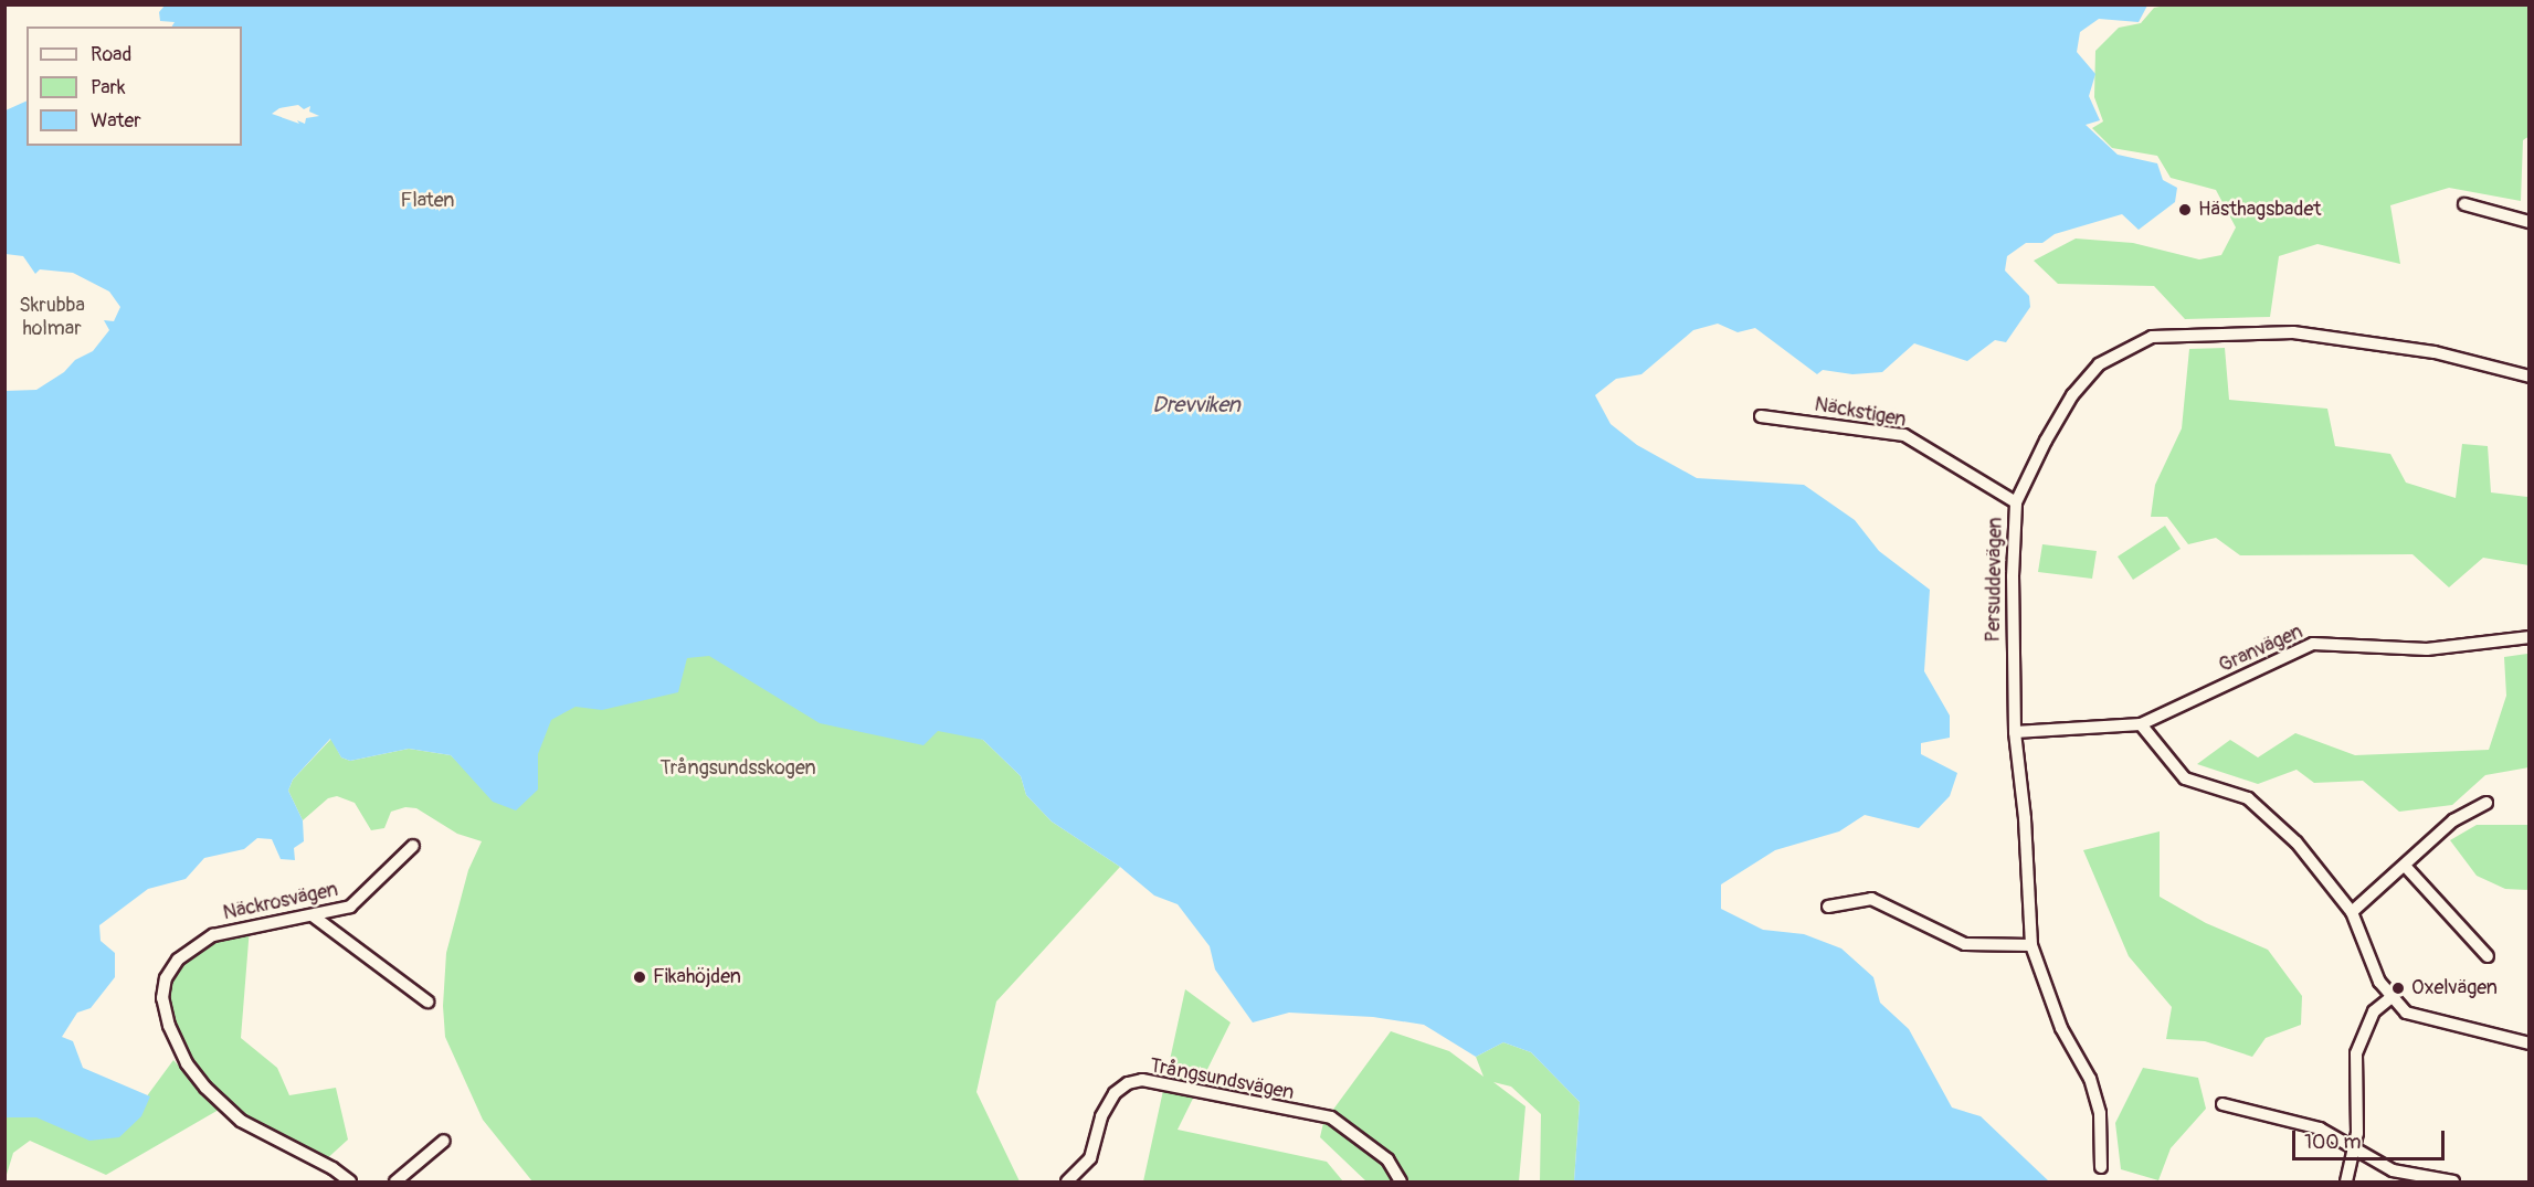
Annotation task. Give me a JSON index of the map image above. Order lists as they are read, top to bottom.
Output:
{
  "streets": {
    "street": [
      "Näckstigen",
      "Persuddevägen",
      "Granvägen",
      "Näckrosvägen",
      "Trångsundsvägen"
    ]
  },
  "crossings": [
    ["Näckstigen", "Persuddevägen"],
    ["Persuddevägen", "Granvägen"]
  ],
  "water": ["Drevviken"],
  "parks": ["Flaten", "Skrubba holmar", "Trångsundsskogen"],
  "places": ["Hästhagsbadet", "Fikahöjden", "Oxelvägen"],
  "legend": ["Road", "Park", "Water"],
  "scale_bar": "100 m"
}
